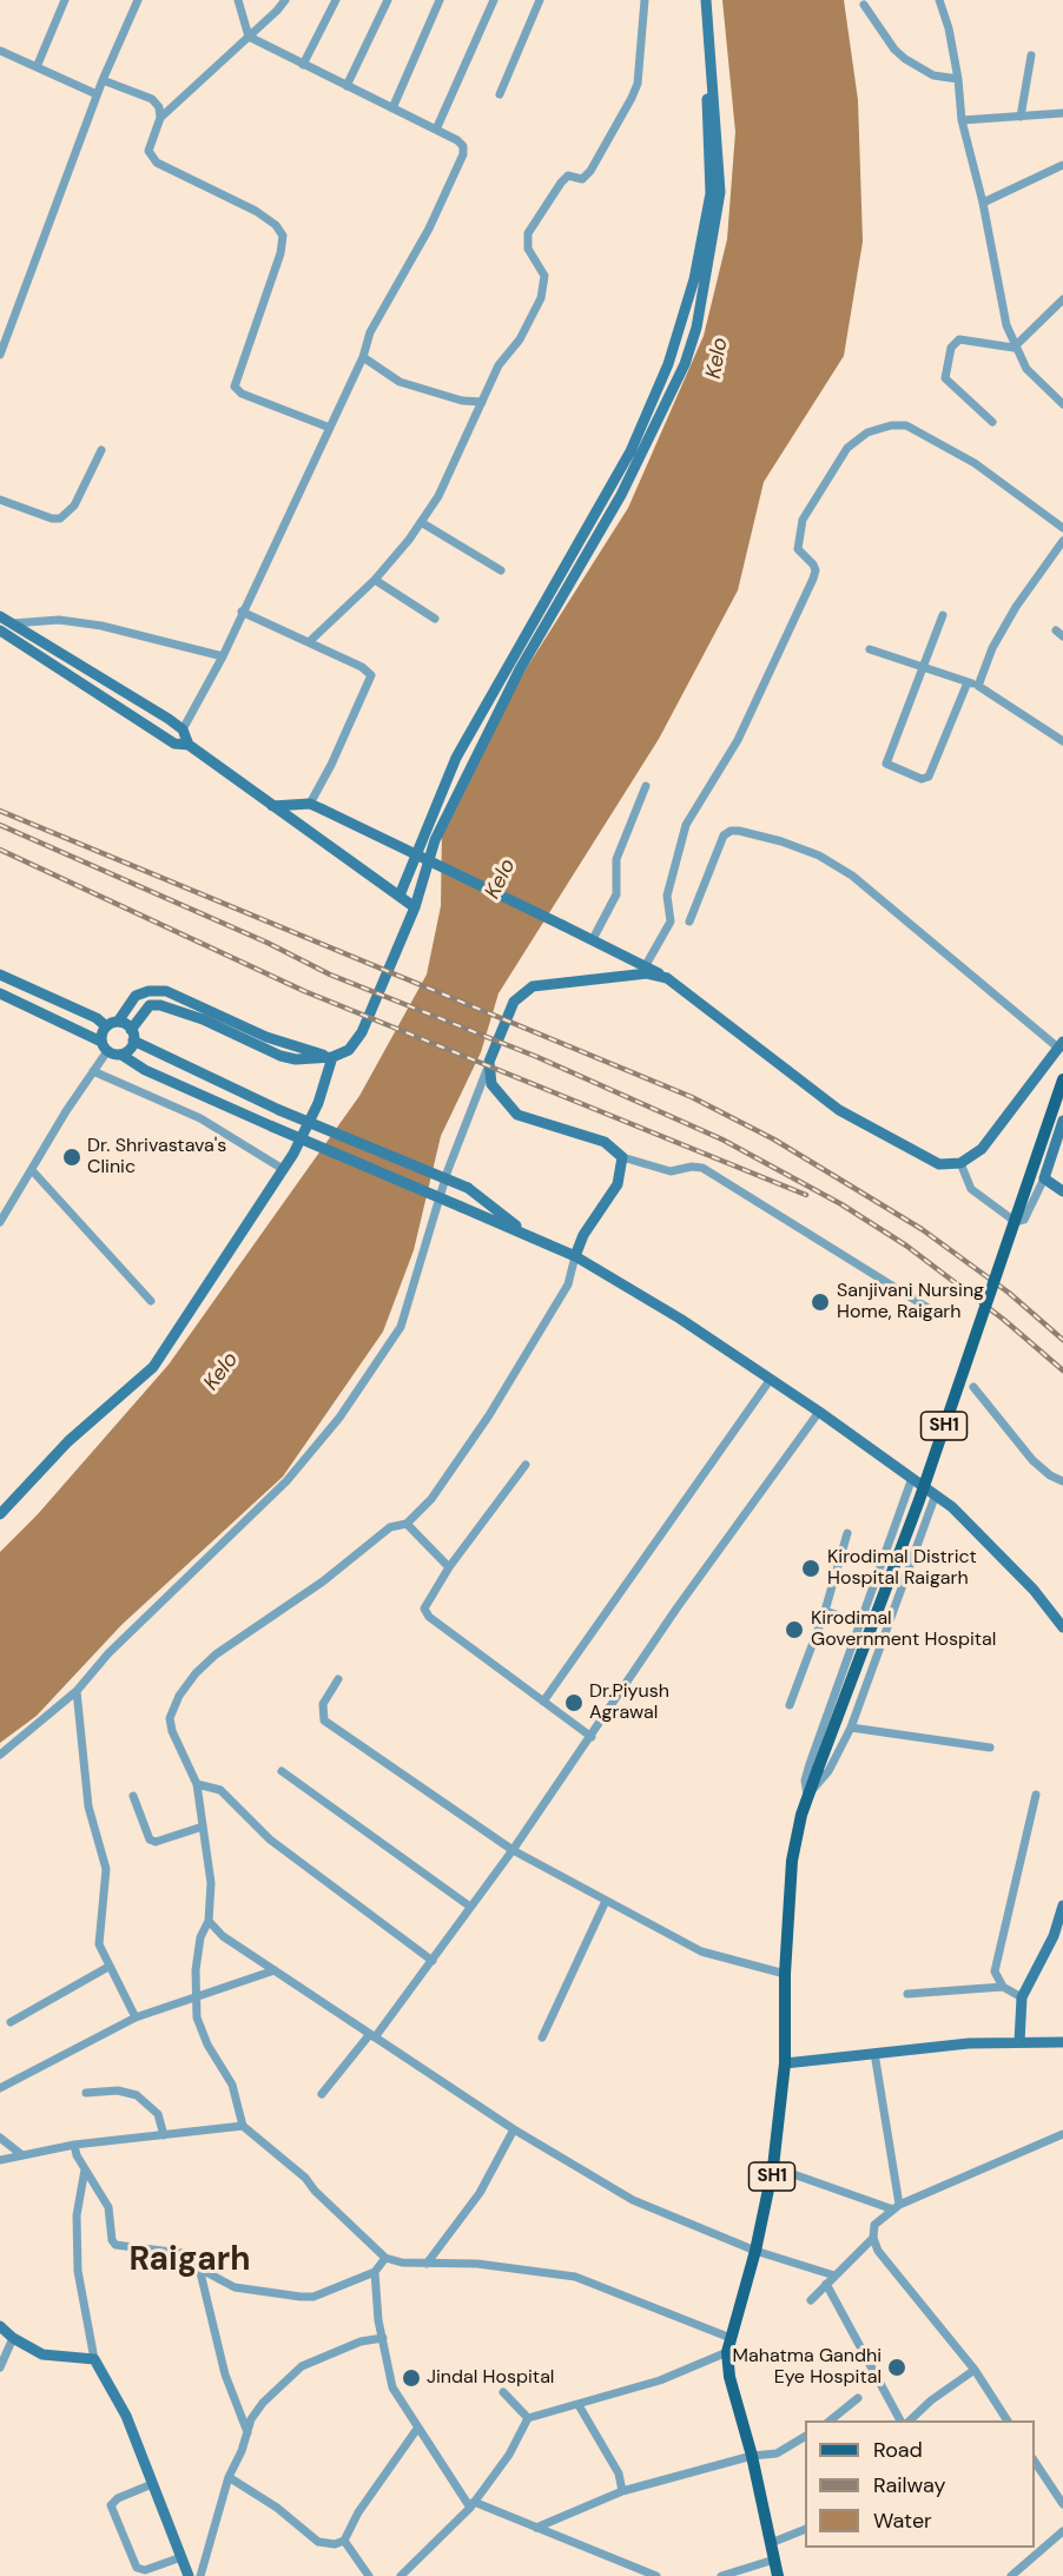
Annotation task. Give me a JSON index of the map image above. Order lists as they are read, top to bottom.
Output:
{
  "streets": {
    "main road": ["SH1"]
  },
  "districts": ["Raigarh"],
  "water": ["Kelo"],
  "places": [
    "Dr. Shrivastava's Clinic",
    "Sanjivani Nursing Home, Raigarh",
    "Kirodimal District Hospital Raigarh",
    "Kirodimal Government Hospital",
    "Dr.Piyush Agrawal",
    "Mahatma Gandhi Eye Hospital",
    "Jindal Hospital"
  ],
  "legend": ["Road", "Railway", "Water"]
}
